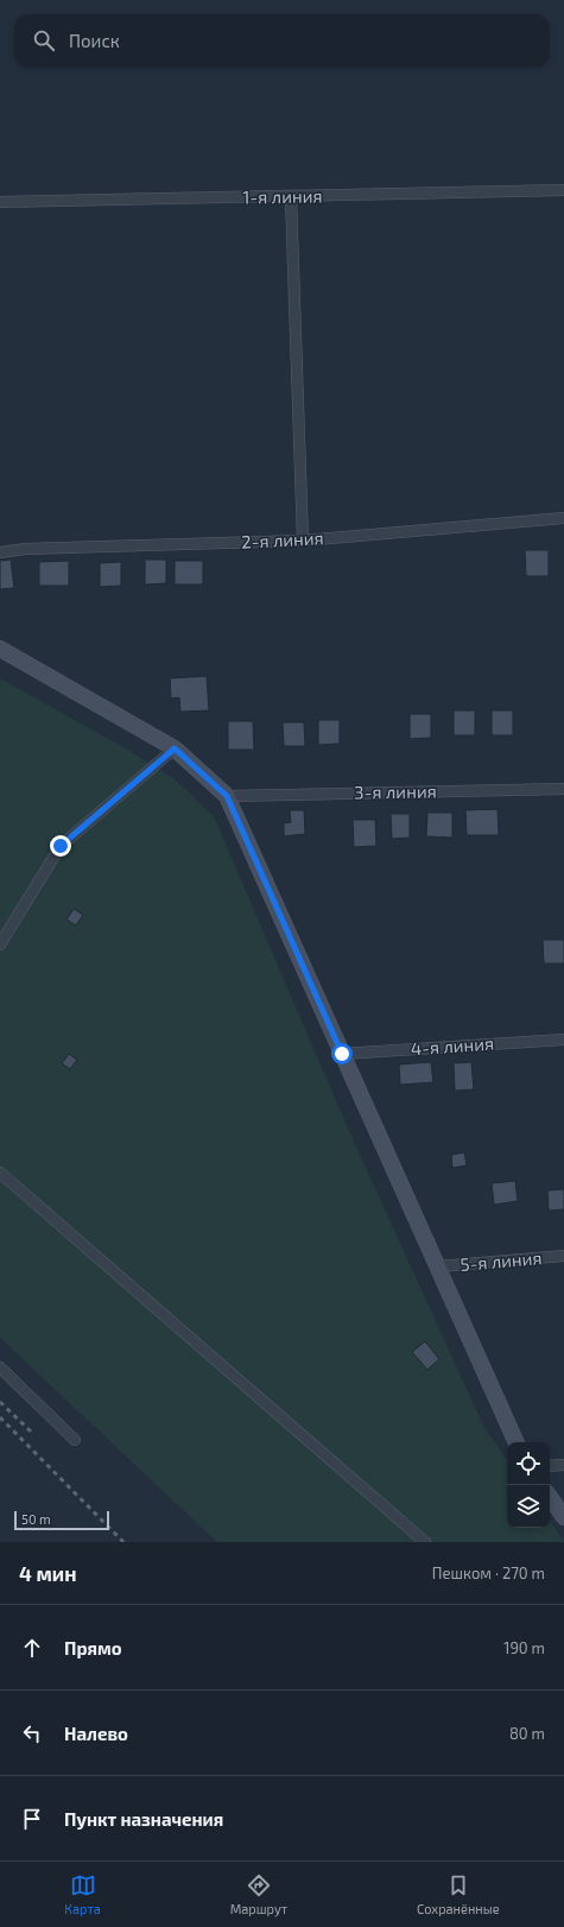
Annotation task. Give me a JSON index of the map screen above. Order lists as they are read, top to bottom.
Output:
{
  "streets": {
    "street": [
      "1-я линия",
      "2-я линия",
      "3-я линия",
      "4-я линия",
      "5-я линия"
    ]
  },
  "scale_bar": "50 m",
  "page": {
    "search": "Поиск",
    "scale": "50 m",
    "heading": ["4 мин", "Пешком · 270 m"],
    "list": [
      ["Прямо", "190 m"],
      ["Налево", "80 m"],
      "Пункт назначения"
    ],
    "nav": ["Карта", "Маршрут", "Сохранённые"]
  }
}
